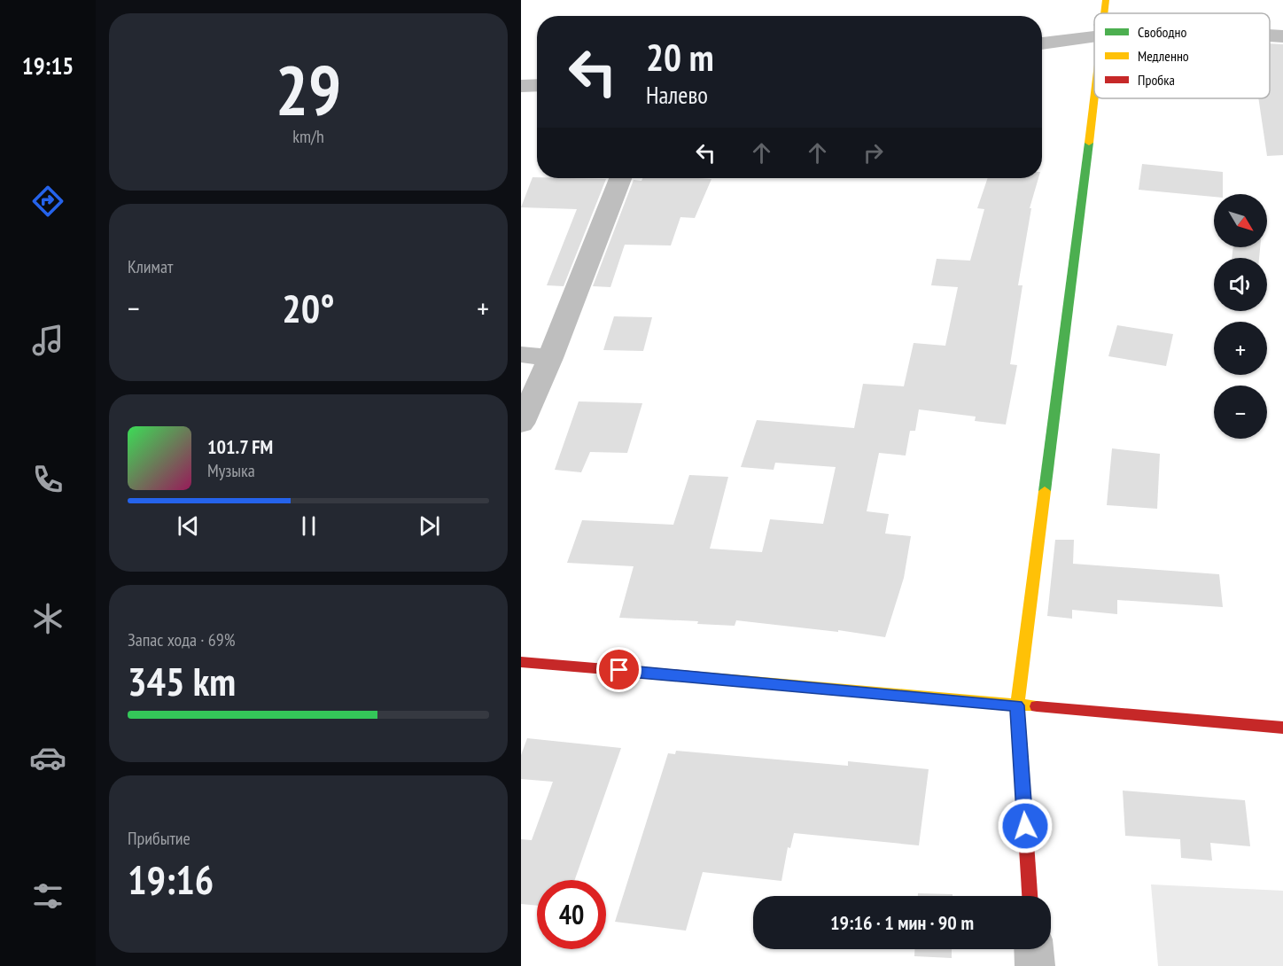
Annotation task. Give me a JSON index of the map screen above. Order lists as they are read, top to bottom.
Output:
{
  "legend": ["Свободно", "Медленно", "Пробка"],
  "north": "bottom right",
  "page": {
    "tabs": "19:15",
    "tile": [
      ["29", "km/h"],
      "Климат",
      ["Запас хода · 69%", "345 km"],
      ["Прибытие", "19:16"]
    ],
    "turn": ["20 m", "Налево"],
    "map_buttons": ["+", "−"],
    "heat": ["−", "20°", "+"],
    "song": ["101.7 FM", "Музыка"],
    "limit": "40",
    "trip": "19:16 · 1 мин · 90 m"
  }
}
